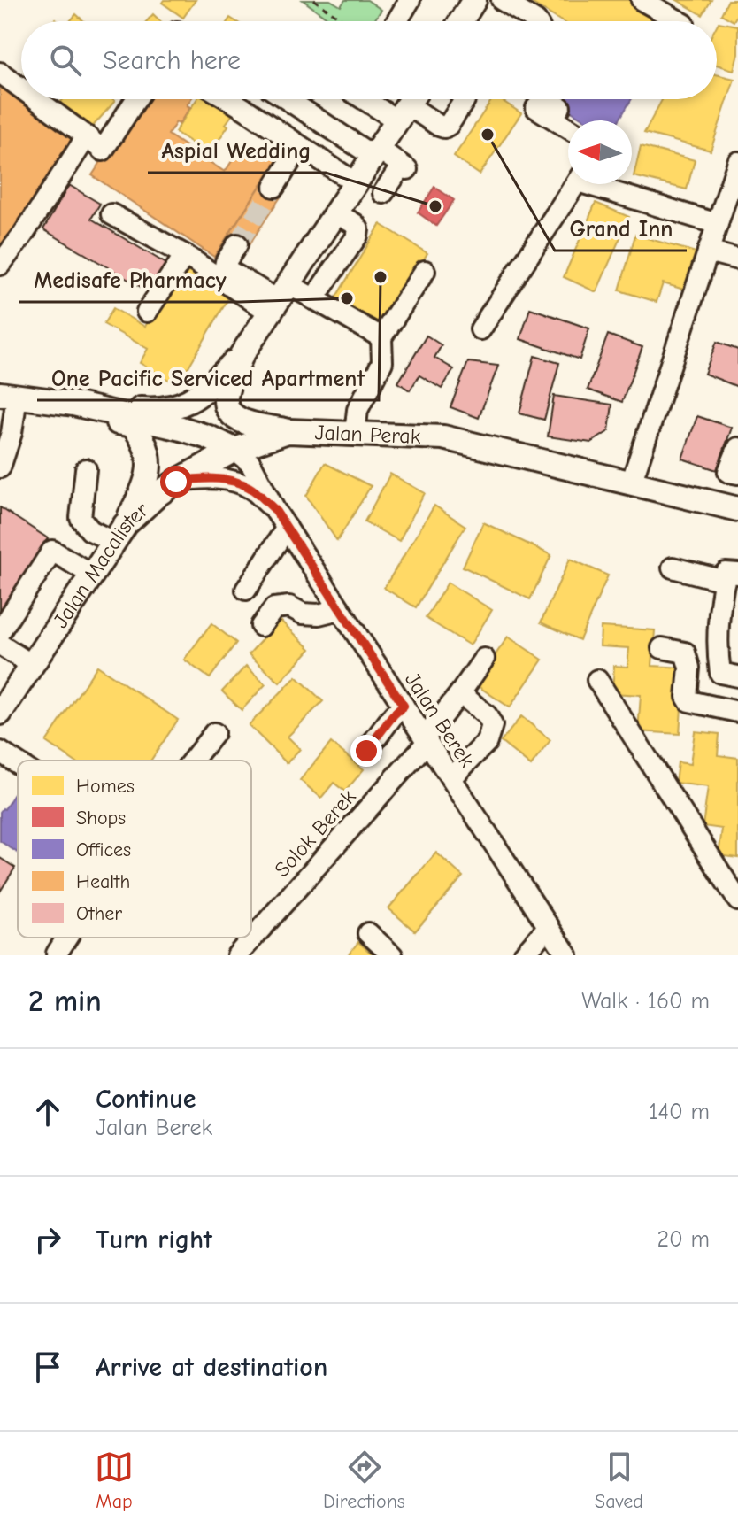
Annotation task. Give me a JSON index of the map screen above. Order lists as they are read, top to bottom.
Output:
{
  "streets": {
    "main road": ["Jalan Perak", "Jalan Macalister"],
    "street": ["Jalan Berek", "Solok Berek"]
  },
  "crossings": [
    ["Jalan Perak", "Jalan Macalister"],
    ["Jalan Perak", "Jalan Berek"],
    ["Jalan Macalister", "Jalan Berek"],
    ["Jalan Berek", "Solok Berek"]
  ],
  "places": [
    "Grand Inn",
    "Aspial Wedding",
    "One Pacific Serviced Apartment",
    "Medisafe Pharmacy"
  ],
  "legend": [
    "Homes",
    "Shops",
    "Offices",
    "Health",
    "Other"
  ],
  "north": "left",
  "page": {
    "search": "Search here",
    "heading": ["2 min", "Walk · 160 m"],
    "list": [
      ["Continue", "Jalan Berek", "140 m"],
      ["Turn right", "20 m"],
      "Arrive at destination"
    ],
    "nav": ["Map", "Directions", "Saved"]
  }
}
